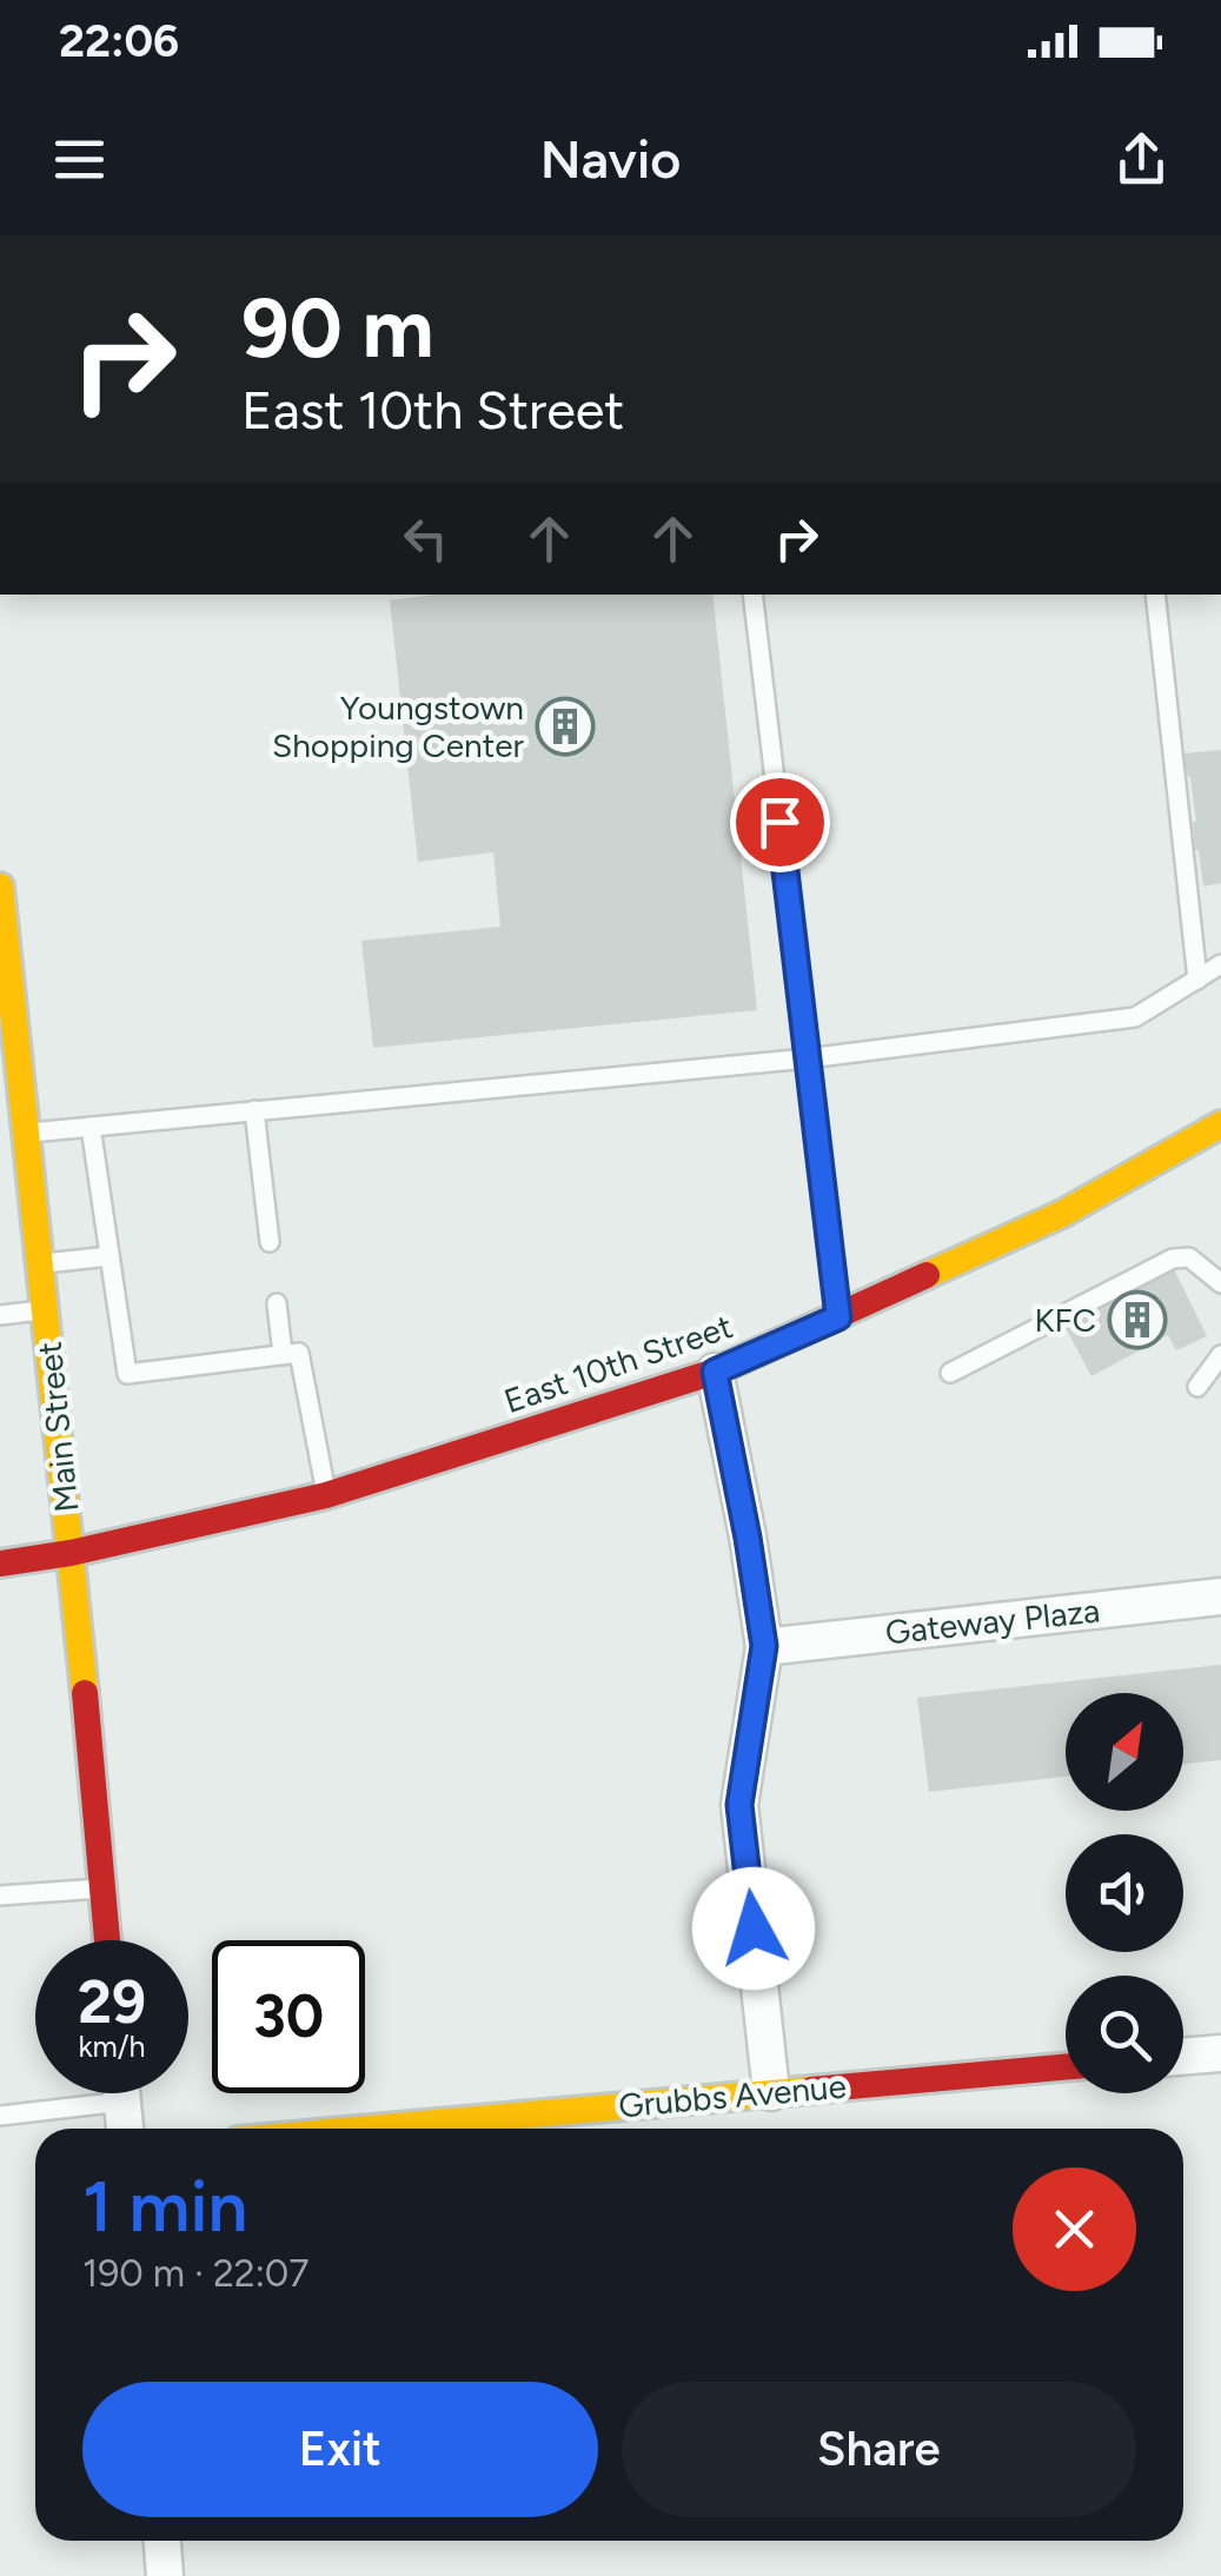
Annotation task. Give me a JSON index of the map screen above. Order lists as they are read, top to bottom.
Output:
{
  "streets": {
    "street": [
      "East 10th Street",
      "Main Street",
      "Gateway Plaza",
      "Grubbs Avenue"
    ]
  },
  "crossings": [
    ["East 10th Street", "Main Street"]
  ],
  "places": {
    "building": ["Youngstown Shopping Center", "KFC"]
  },
  "north": "top right",
  "page": {
    "status": "22:06",
    "header": "Navio",
    "turn": ["90 m", "East 10th Street"],
    "speed": "29 km/h",
    "limit": "30",
    "heading": ["1 min", "190 m · 22:07"],
    "buttons": ["Exit", "Share"]
  }
}
